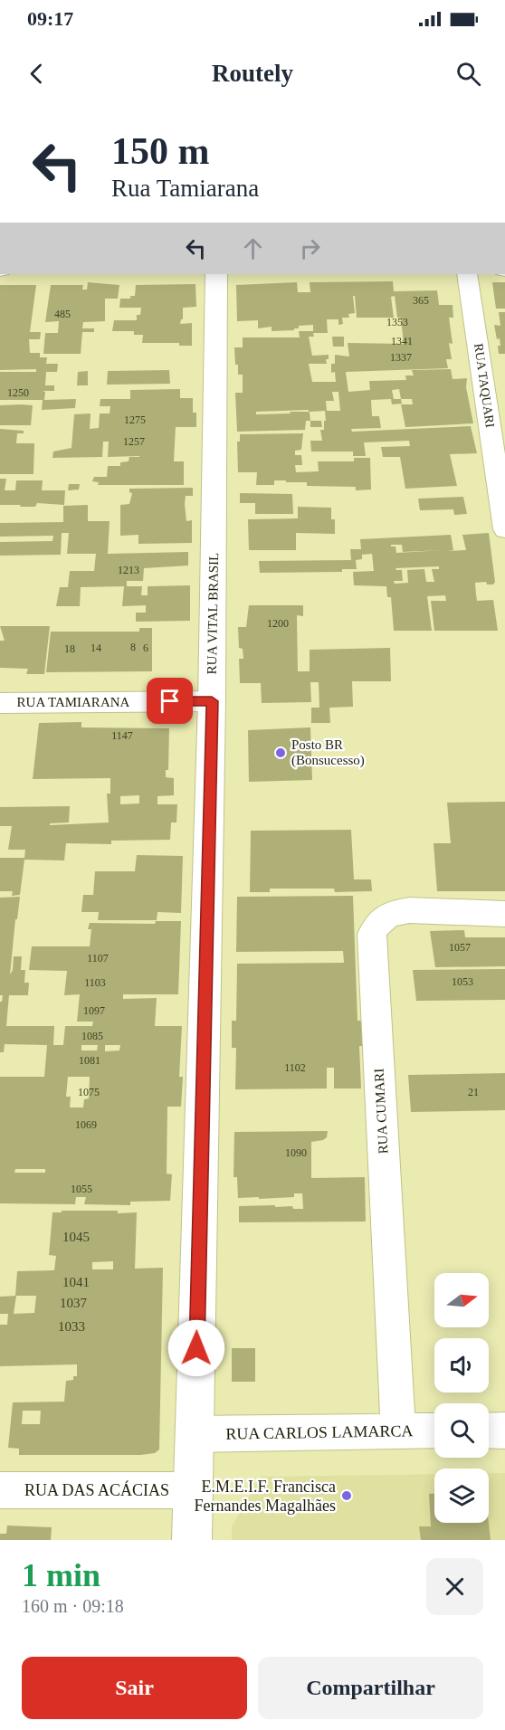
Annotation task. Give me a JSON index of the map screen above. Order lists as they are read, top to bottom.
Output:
{
  "streets": {
    "street": [
      "RUA TAQUARI",
      "RUA VITAL BRASIL",
      "RUA TAMIARANA",
      "RUA CUMARI",
      "RUA CARLOS LAMARCA",
      "RUA DAS ACÁCIAS"
    ]
  },
  "crossings": [
    ["RUA VITAL BRASIL", "RUA TAMIARANA"],
    ["RUA VITAL BRASIL", "RUA CARLOS LAMARCA"],
    ["RUA VITAL BRASIL", "RUA DAS ACÁCIAS"],
    ["RUA CUMARI", "RUA CARLOS LAMARCA"]
  ],
  "places": ["Posto BR (Bonsucesso)", "E.M.E.I.F. Francisca Fernandes Magalhães"],
  "house_numbers": [
    "365",
    "485",
    "1353",
    "1341",
    "1337",
    "1250",
    "1275",
    "1257",
    "1213",
    "1200",
    "8",
    "14",
    "6",
    "18",
    "1147",
    "1057",
    "1107",
    "1053",
    "1103",
    "1097",
    "1085",
    "1081",
    "1102",
    "1075",
    "21",
    "1069",
    "1090",
    "1055",
    "1045",
    "1041",
    "1037",
    "1033"
  ],
  "north": "right",
  "page": {
    "status": "09:17",
    "header": "Routely",
    "turn": ["150 m", "Rua Tamiarana"],
    "heading": ["1 min", "160 m · 09:18"],
    "buttons": ["Sair", "Compartilhar"]
  }
}
